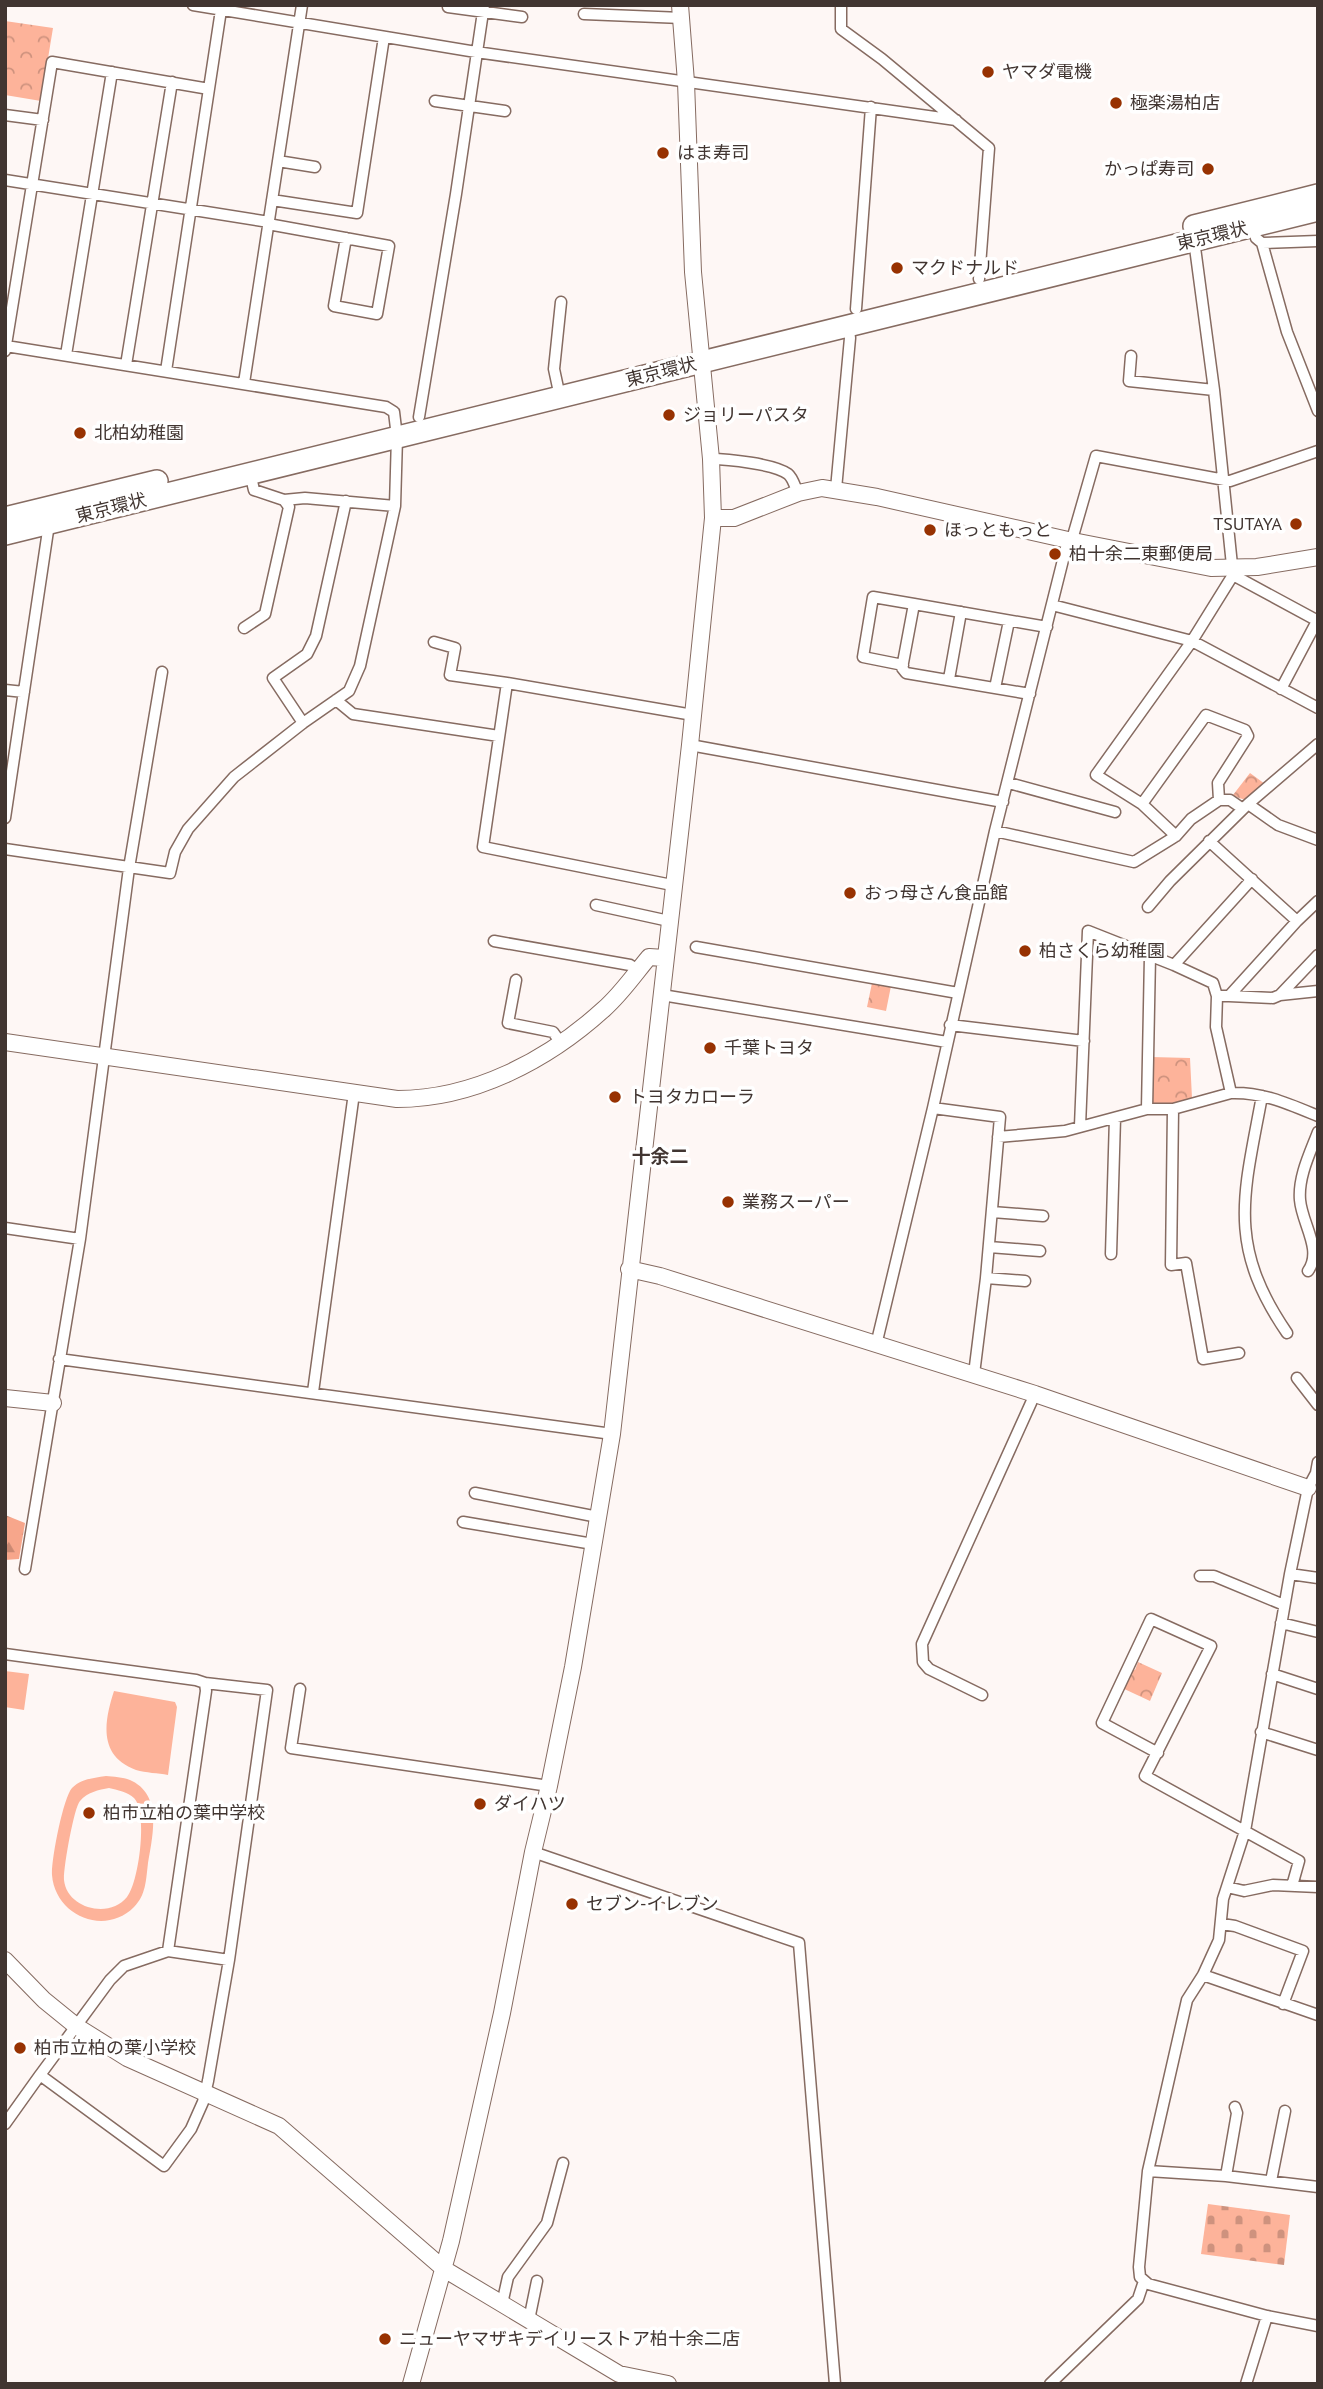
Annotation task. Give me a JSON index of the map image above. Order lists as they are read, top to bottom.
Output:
{
  "streets": {
    "highway": ["東京環状"]
  },
  "districts": ["十余二"],
  "places": [
    "ヤマダ電機",
    "極楽湯柏店",
    "はま寿司",
    "かっぱ寿司",
    "マクドナルド",
    "ジョリーパスタ",
    "北柏幼稚園",
    "TSUTAYA",
    "ほっともっと",
    "柏十余二東郵便局",
    "おっ母さん食品館",
    "柏さくら幼稚園",
    "千葉トヨタ",
    "トヨタカローラ",
    "業務スーパー",
    "ダイハツ",
    "柏市立柏の葉中学校",
    "セブン-イレブン",
    "柏市立柏の葉小学校",
    "ニューヤマザキデイリーストア柏十余二店"
  ]
}
